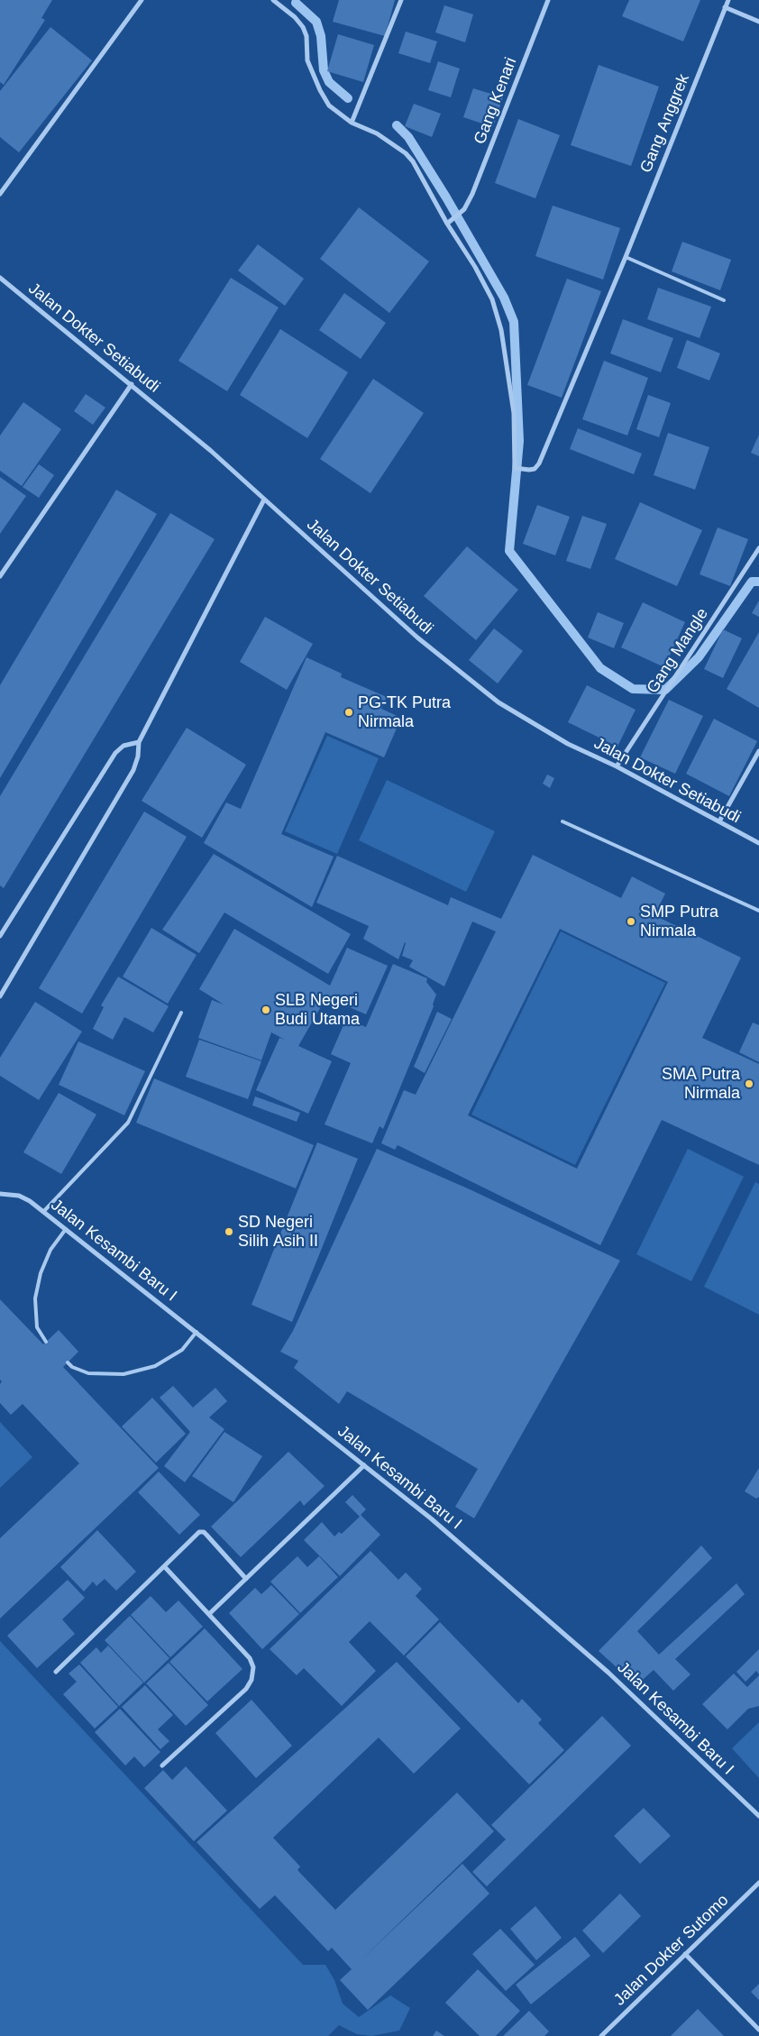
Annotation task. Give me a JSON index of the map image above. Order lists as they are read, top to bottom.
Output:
{
  "streets": {
    "street": [
      "Gang Kenari",
      "Gang Anggrek",
      "Jalan Dokter Setiabudi",
      "Gang Mangle",
      "Jalan Kesambi Baru I",
      "Jalan Dokter Sutomo"
    ]
  },
  "crossings": [
    ["Gang Kenari", "Gang Anggrek"],
    ["Jalan Dokter Setiabudi", "Gang Mangle"]
  ],
  "places": [
    "PG-TK Putra Nirmala",
    "SMP Putra Nirmala",
    "SLB Negeri Budi Utama",
    "SMA Putra Nirmala",
    "SD Negeri Silih Asih II"
  ]
}
